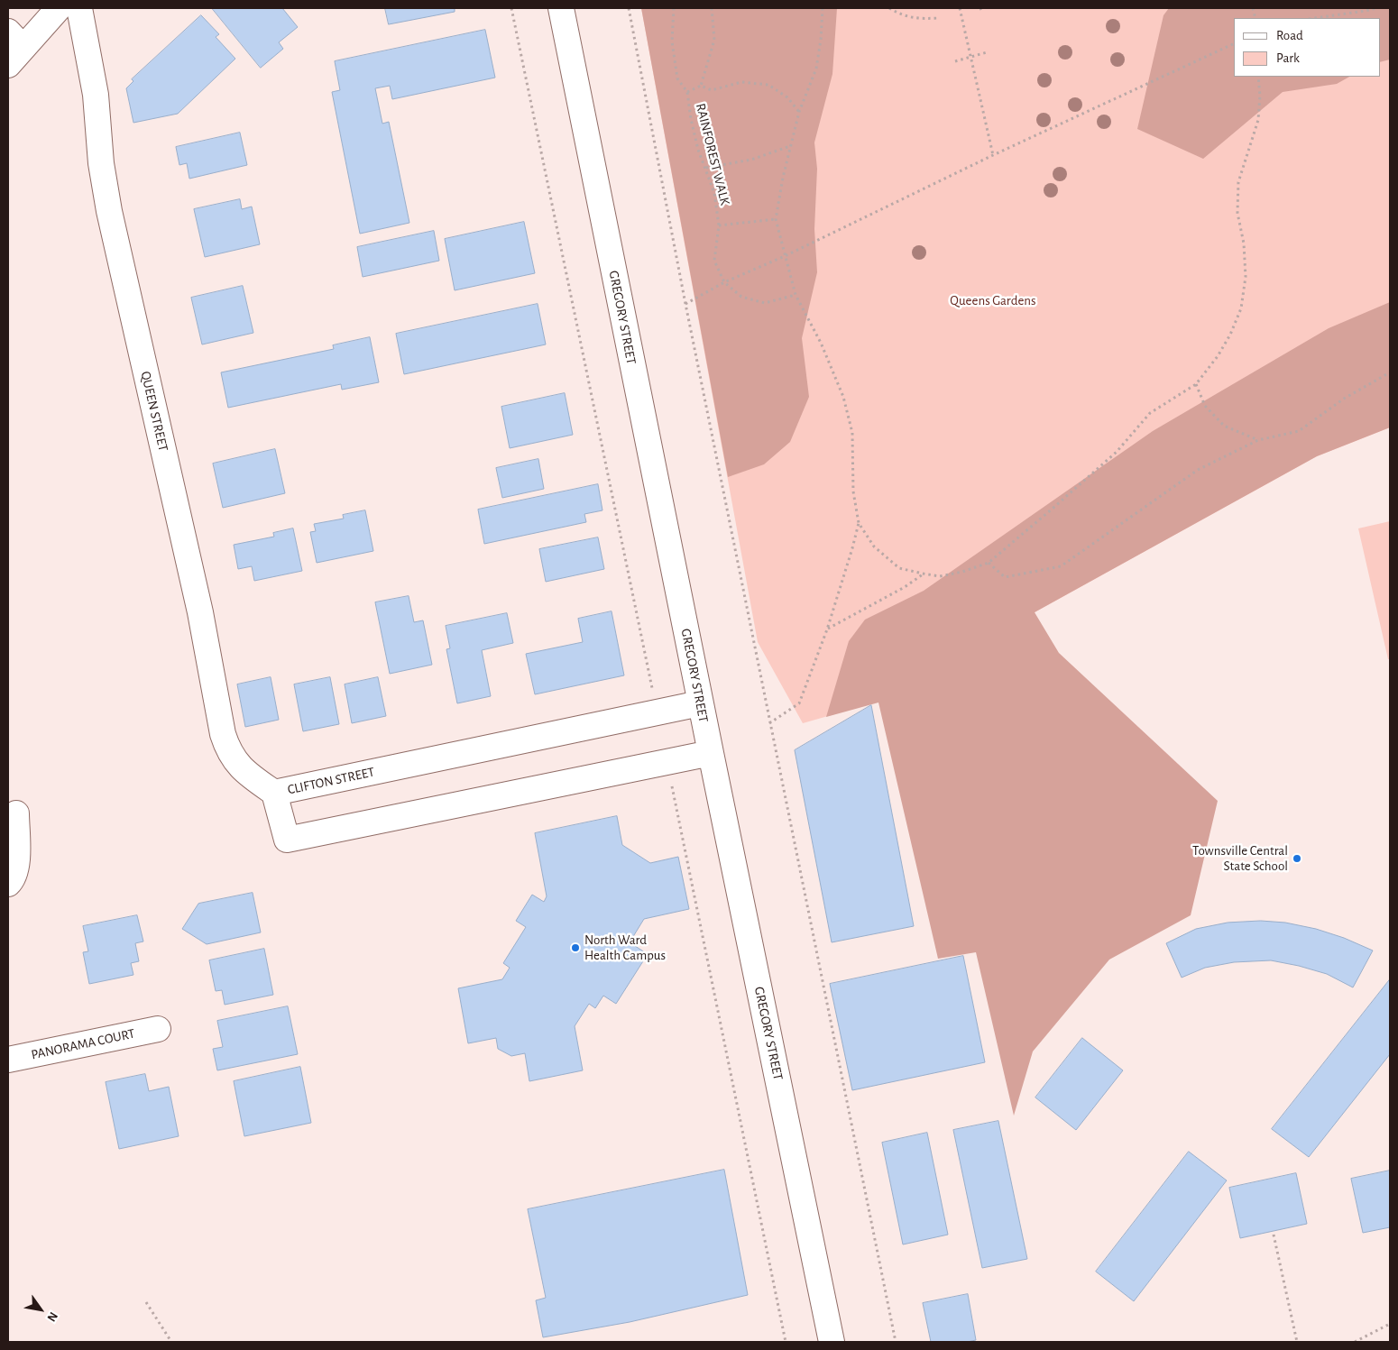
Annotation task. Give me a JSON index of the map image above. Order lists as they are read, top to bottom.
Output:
{
  "streets": {
    "street": [
      "GREGORY STREET",
      "QUEEN STREET",
      "CLIFTON STREET",
      "PANORAMA COURT"
    ],
    "path": ["RAINFOREST WALK"]
  },
  "crossings": [
    ["GREGORY STREET", "CLIFTON STREET"],
    ["QUEEN STREET", "CLIFTON STREET"]
  ],
  "parks": ["Queens Gardens"],
  "places": ["Townsville Central State School", "North Ward Health Campus"],
  "legend": ["Road", "Park"],
  "north": "bottom right"
}
